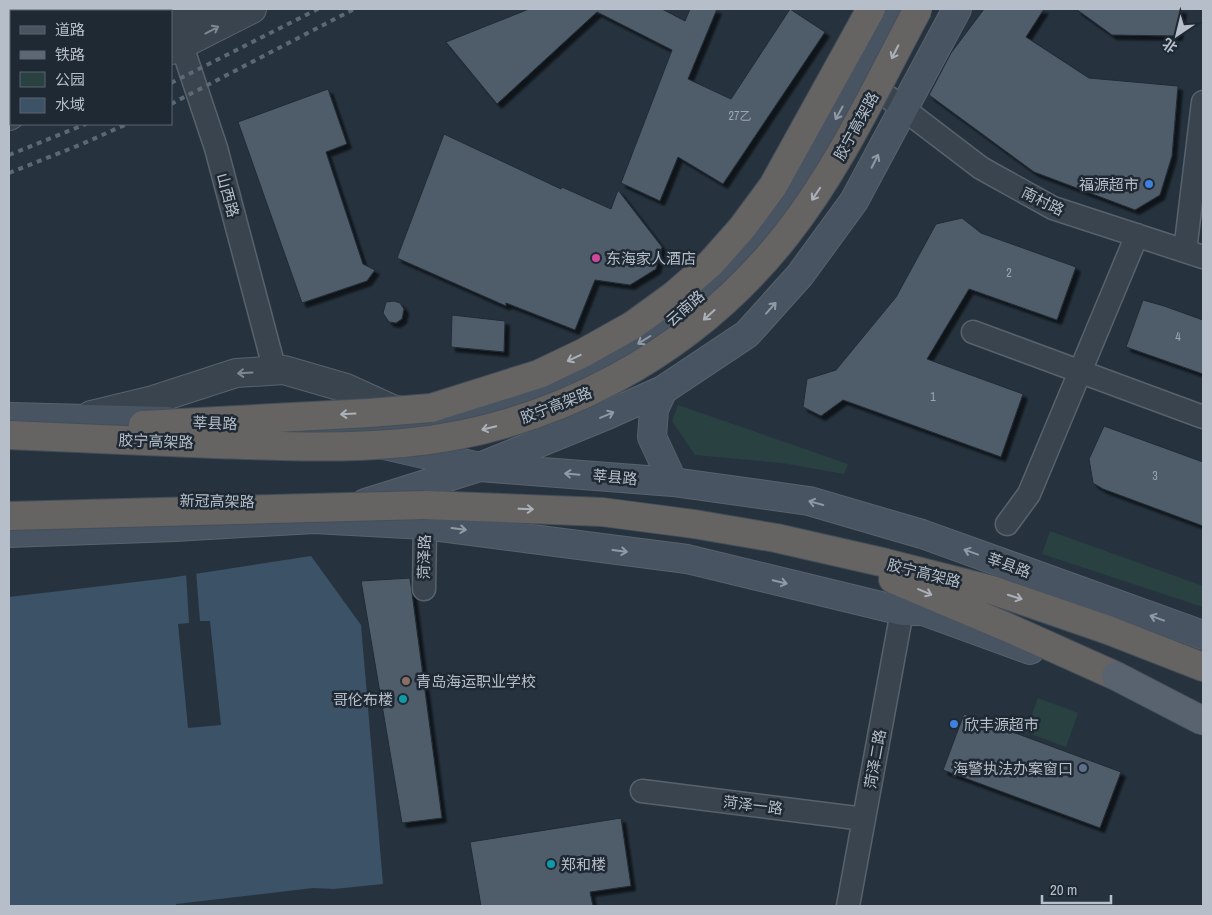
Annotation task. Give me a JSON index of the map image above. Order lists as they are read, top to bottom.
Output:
{
  "streets": {
    "highway": ["胶宁高架路", "新冠高架路"],
    "main road": ["云南路", "莘县路"],
    "street": [
      "山西路",
      "南村路",
      "菏泽路",
      "菏泽二路",
      "菏泽一路"
    ]
  },
  "crossings": [
    ["胶宁高架路", "新冠高架路"],
    ["胶宁高架路", "菏泽路"],
    ["南村路", "云南路"],
    ["云南路", "莘县路"],
    ["新冠高架路", "菏泽路"],
    ["菏泽二路", "菏泽一路"]
  ],
  "places": [
    "福源超市",
    "东海家人酒店",
    "青岛海运职业学校",
    "哥伦布楼",
    "欣丰源超市",
    "海警执法办案窗口",
    "郑和楼"
  ],
  "house_numbers": [
    "27乙",
    "2",
    "4",
    "1",
    "3"
  ],
  "legend": [
    "道路",
    "铁路",
    "公园",
    "水域"
  ],
  "scale_bar": "20 m",
  "north": "bottom left"
}
